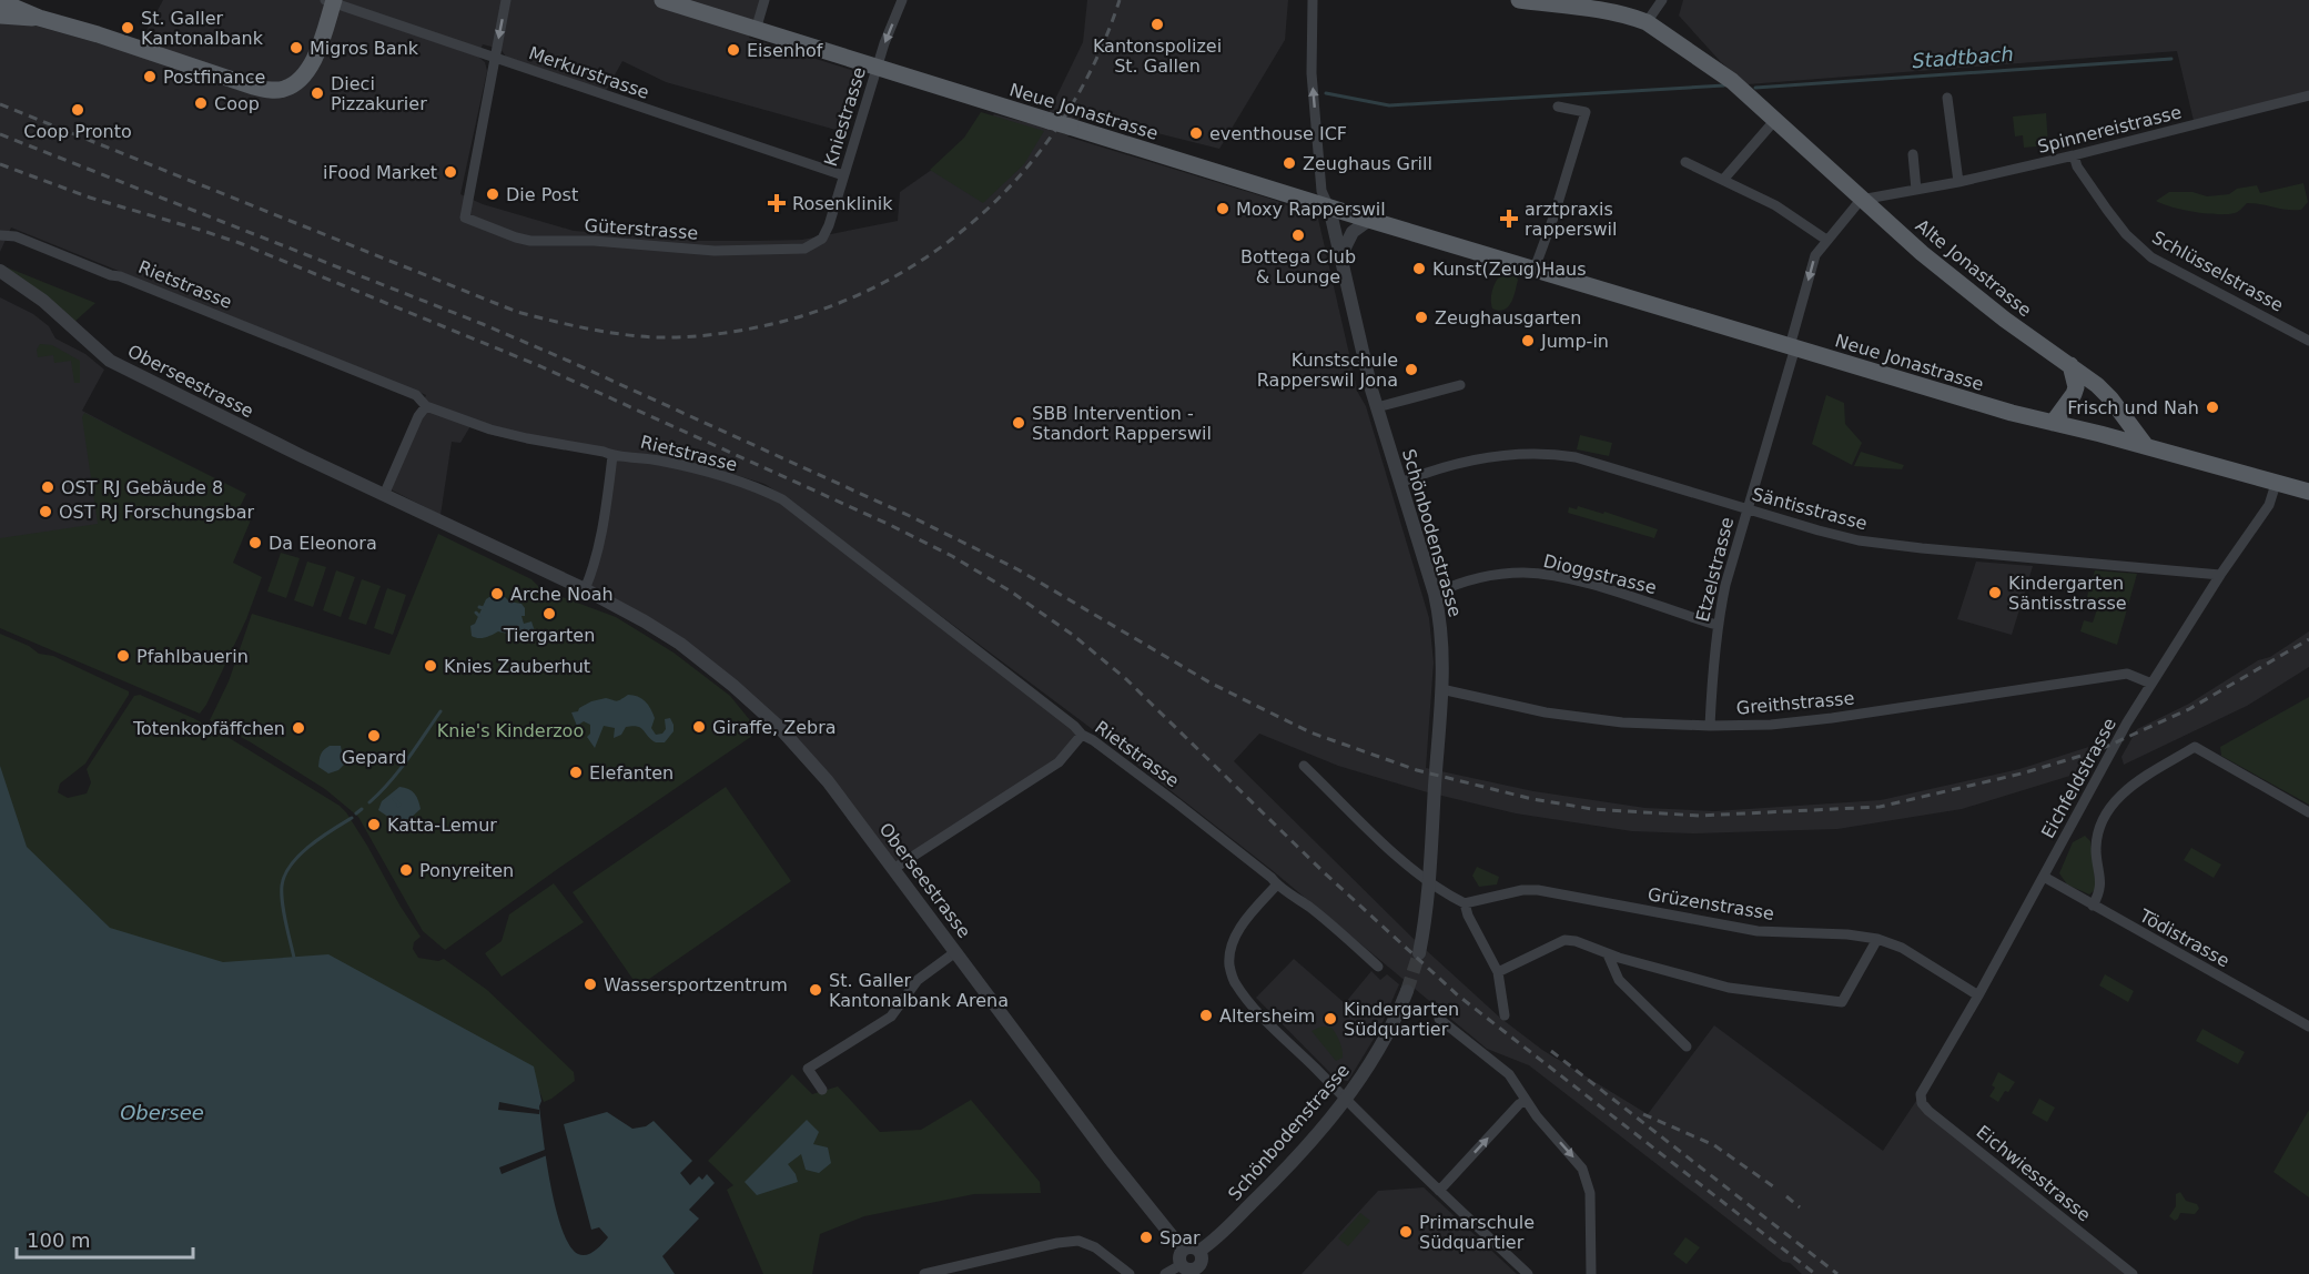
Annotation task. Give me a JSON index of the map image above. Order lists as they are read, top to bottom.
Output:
{
  "streets": {
    "main road": ["Neue Jonastrasse", "Alte Jonastrasse"],
    "street": [
      "Merkurstrasse",
      "Kniestrasse",
      "Spinnereistrasse",
      "Güterstrasse",
      "Schlüsselstrasse",
      "Rietstrasse",
      "Oberseestrasse",
      "Säntisstrasse",
      "Schönbodenstrasse",
      "Etzelstrasse",
      "Dioggstrasse",
      "Greithstrasse",
      "Eichfeldstrasse",
      "Grüzenstrasse",
      "Tödistrasse",
      "Eichwiesstrasse"
    ]
  },
  "crossings": [
    ["Merkurstrasse", "Kniestrasse"],
    ["Merkurstrasse", "Güterstrasse"],
    ["Neue Jonastrasse", "Kniestrasse"],
    ["Neue Jonastrasse", "Alte Jonastrasse"],
    ["Neue Jonastrasse", "Schönbodenstrasse"],
    ["Neue Jonastrasse", "Etzelstrasse"],
    ["Neue Jonastrasse", "Eichfeldstrasse"],
    ["Kniestrasse", "Güterstrasse"],
    ["Spinnereistrasse", "Alte Jonastrasse"],
    ["Spinnereistrasse", "Schlüsselstrasse"],
    ["Spinnereistrasse", "Etzelstrasse"],
    ["Alte Jonastrasse", "Etzelstrasse"],
    ["Oberseestrasse", "Schönbodenstrasse"],
    ["Säntisstrasse", "Schönbodenstrasse"],
    ["Säntisstrasse", "Etzelstrasse"],
    ["Säntisstrasse", "Eichfeldstrasse"],
    ["Schönbodenstrasse", "Dioggstrasse"],
    ["Schönbodenstrasse", "Greithstrasse"],
    ["Etzelstrasse", "Dioggstrasse"],
    ["Etzelstrasse", "Greithstrasse"],
    ["Greithstrasse", "Eichfeldstrasse"],
    ["Eichfeldstrasse", "Grüzenstrasse"],
    ["Eichfeldstrasse", "Tödistrasse"],
    ["Eichfeldstrasse", "Eichwiesstrasse"]
  ],
  "water": ["Stadtbach", "Obersee"],
  "parks": ["Knie's Kinderzoo"],
  "places": {
    "other": [
      "Kantonspolizei St. Gallen",
      "St. Galler Kantonalbank",
      "Migros Bank",
      "Eisenhof",
      "Postfinance",
      "Dieci Pizzakurier",
      "Coop",
      "Coop Pronto",
      "eventhouse ICF",
      "Zeughaus Grill",
      "iFood Market",
      "Die Post",
      "Moxy Rapperswil",
      "Bottega Club & Lounge",
      "Kunst(Zeug)Haus",
      "Zeughausgarten",
      "Jump-in",
      "Kunstschule Rapperswil Jona",
      "Frisch und Nah",
      "SBB Intervention - Standort Rapperswil",
      "OST RJ Gebäude 8",
      "OST RJ Forschungsbar",
      "Da Eleonora",
      "Kindergarten Säntisstrasse",
      "Arche Noah",
      "Tiergarten",
      "Pfahlbauerin",
      "Knies Zauberhut",
      "Giraffe, Zebra",
      "Totenkopfäffchen",
      "Gepard",
      "Elefanten",
      "Katta-Lemur",
      "Ponyreiten",
      "Wassersportzentrum",
      "St. Galler Kantonalbank Arena",
      "Altersheim",
      "Kindergarten Südquartier",
      "Primarschule Südquartier",
      "Spar"
    ],
    "health": ["Rosenklinik", "arztpraxis rapperswil"]
  },
  "scale_bar": "100 m"
}
